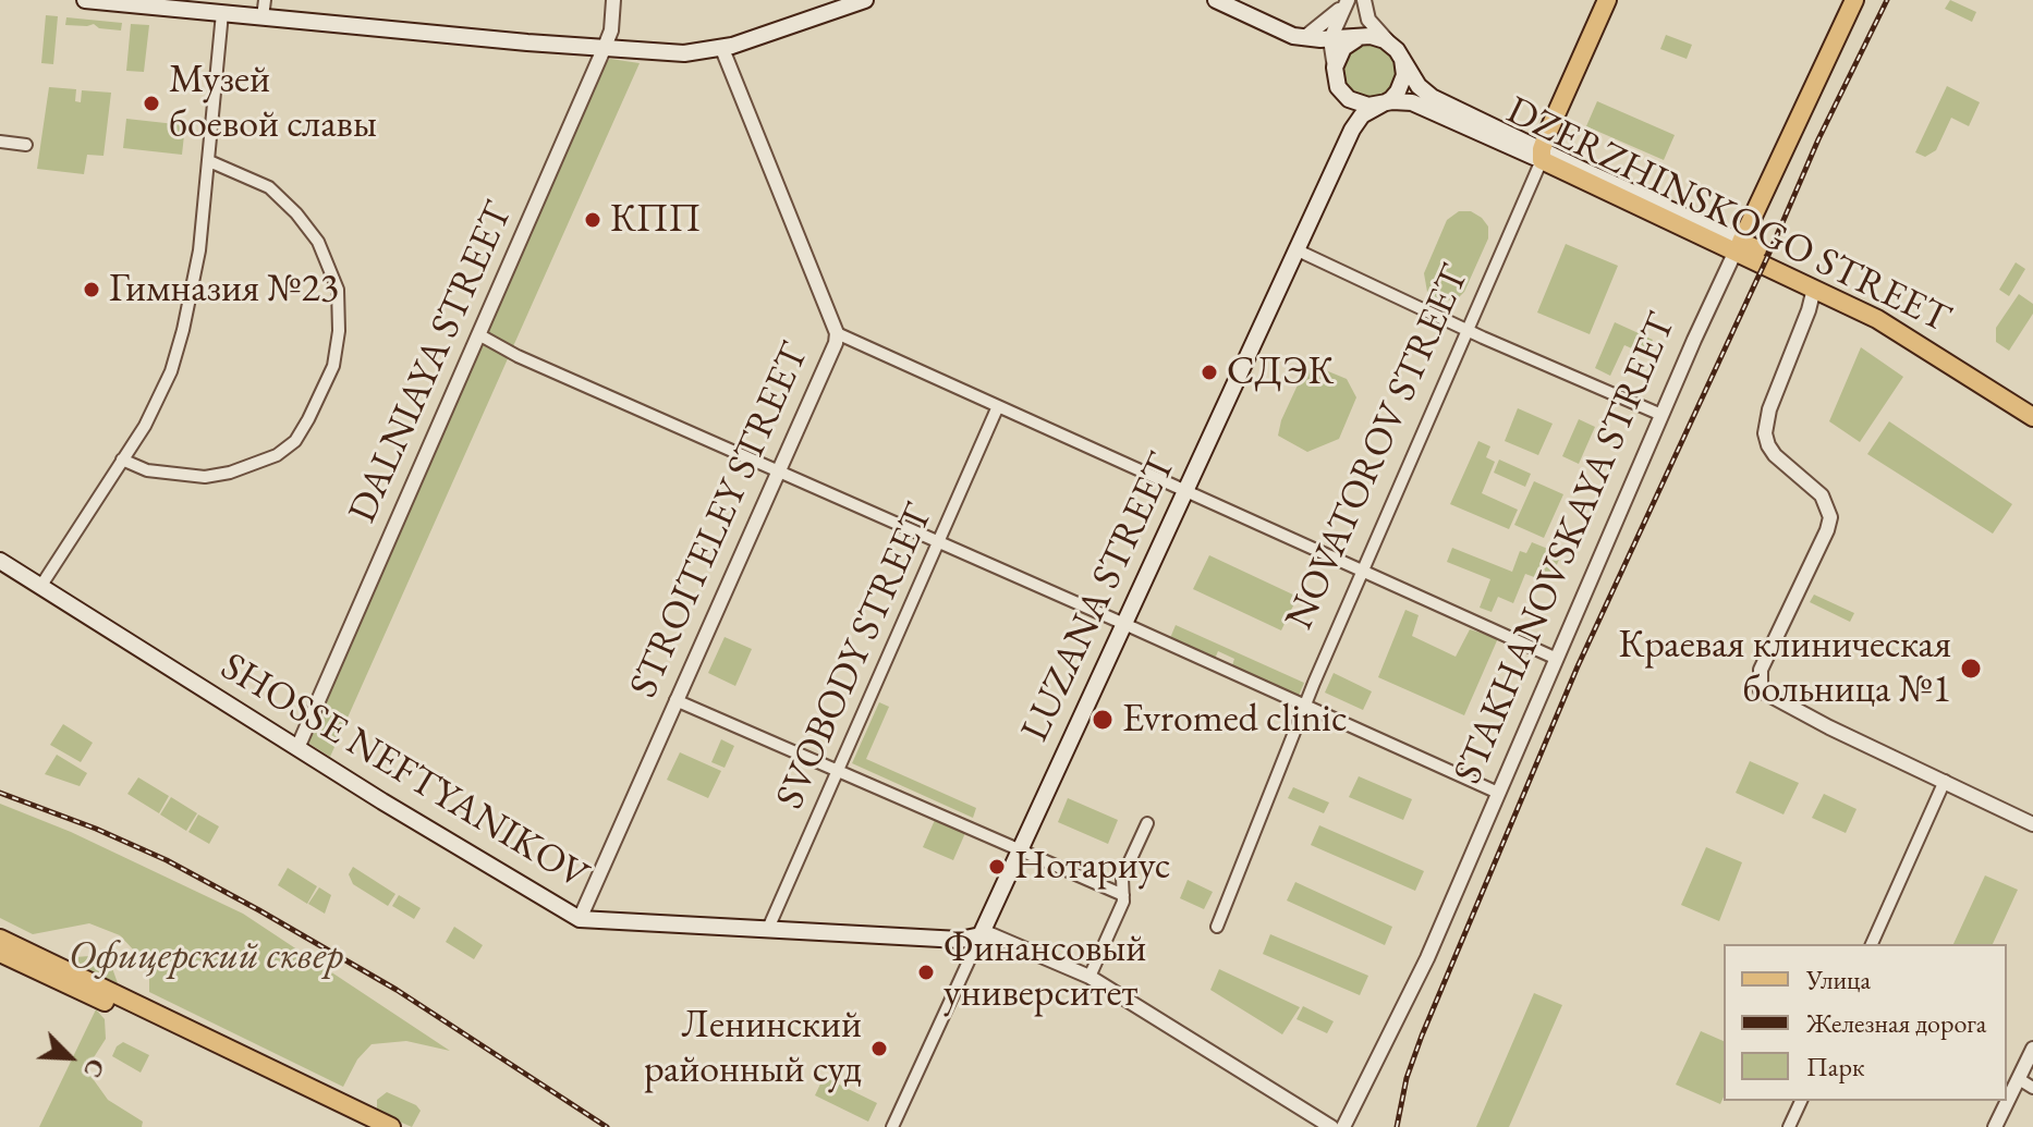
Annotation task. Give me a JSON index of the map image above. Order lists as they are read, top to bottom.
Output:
{
  "streets": {
    "main road": [
      "DZERZHINSKOGO STREET",
      "NOVATOROV STREET",
      "STAKHANOVSKAYA STREET",
      "LUZANA STREET",
      "SHOSSE NEFTYANIKOV"
    ],
    "street": ["DALNIAYA STREET", "STROITELEY STREET", "SVOBODY STREET"]
  },
  "crossings": [
    ["DZERZHINSKOGO STREET", "NOVATOROV STREET"],
    ["DZERZHINSKOGO STREET", "STAKHANOVSKAYA STREET"],
    ["DZERZHINSKOGO STREET", "LUZANA STREET"],
    ["DALNIAYA STREET", "SHOSSE NEFTYANIKOV"],
    ["STROITELEY STREET", "SHOSSE NEFTYANIKOV"],
    ["LUZANA STREET", "SHOSSE NEFTYANIKOV"],
    ["SVOBODY STREET", "SHOSSE NEFTYANIKOV"]
  ],
  "parks": ["Офицерский сквер"],
  "places": [
    "Музей боевой славы",
    "КПП",
    "Гимназия №23",
    "СДЭК",
    "Краевая клиническая больница №1",
    "Evromed clinic",
    "Нотариус",
    "Финансовый университет",
    "Ленинский районный суд"
  ],
  "legend": ["Улица", "Железная дорога", "Парк"],
  "north": "bottom right"
}
